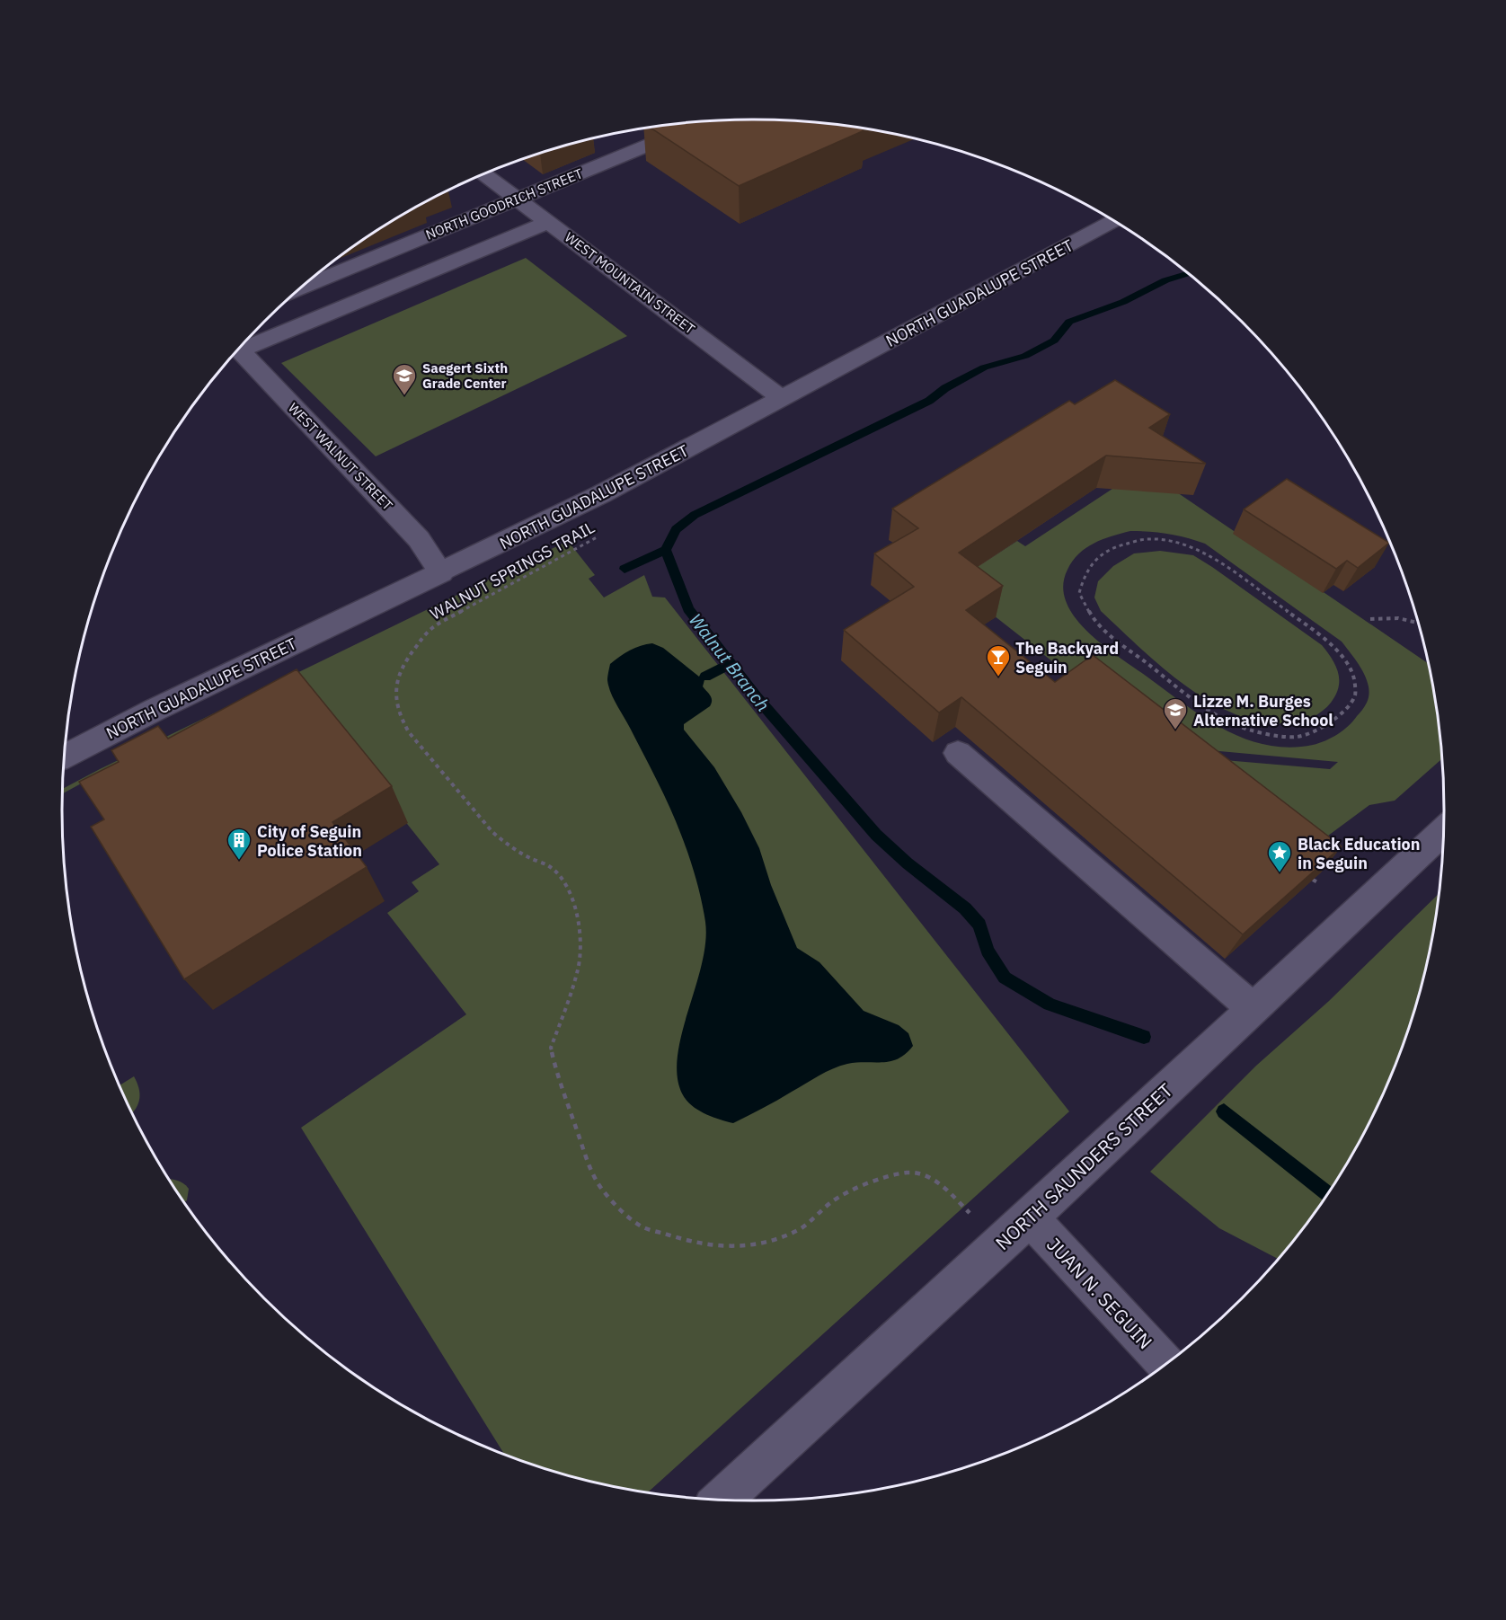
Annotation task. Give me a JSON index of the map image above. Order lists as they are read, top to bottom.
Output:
{
  "streets": {
    "street": [
      "NORTH GOODRICH STREET",
      "WEST MOUNTAIN STREET",
      "NORTH GUADALUPE STREET",
      "WEST WALNUT STREET",
      "NORTH SAUNDERS STREET",
      "JUAN N. SEGUIN"
    ],
    "path": ["WALNUT SPRINGS TRAIL"]
  },
  "crossings": [
    ["NORTH GOODRICH STREET", "WEST MOUNTAIN STREET"],
    ["WEST MOUNTAIN STREET", "NORTH GUADALUPE STREET"],
    ["NORTH GUADALUPE STREET", "WEST WALNUT STREET"],
    ["WALNUT SPRINGS TRAIL", "NORTH SAUNDERS STREET"],
    ["NORTH SAUNDERS STREET", "JUAN N. SEGUIN"]
  ],
  "water": ["Walnut Branch"],
  "places": {
    "school or university": ["Saegert Sixth Grade Center", "Lizze M. Burges Alternative School"],
    "bar": ["The Backyard Seguin"],
    "building": ["City of Seguin Police Station"],
    "place": ["Black Education in Seguin"]
  }
}
